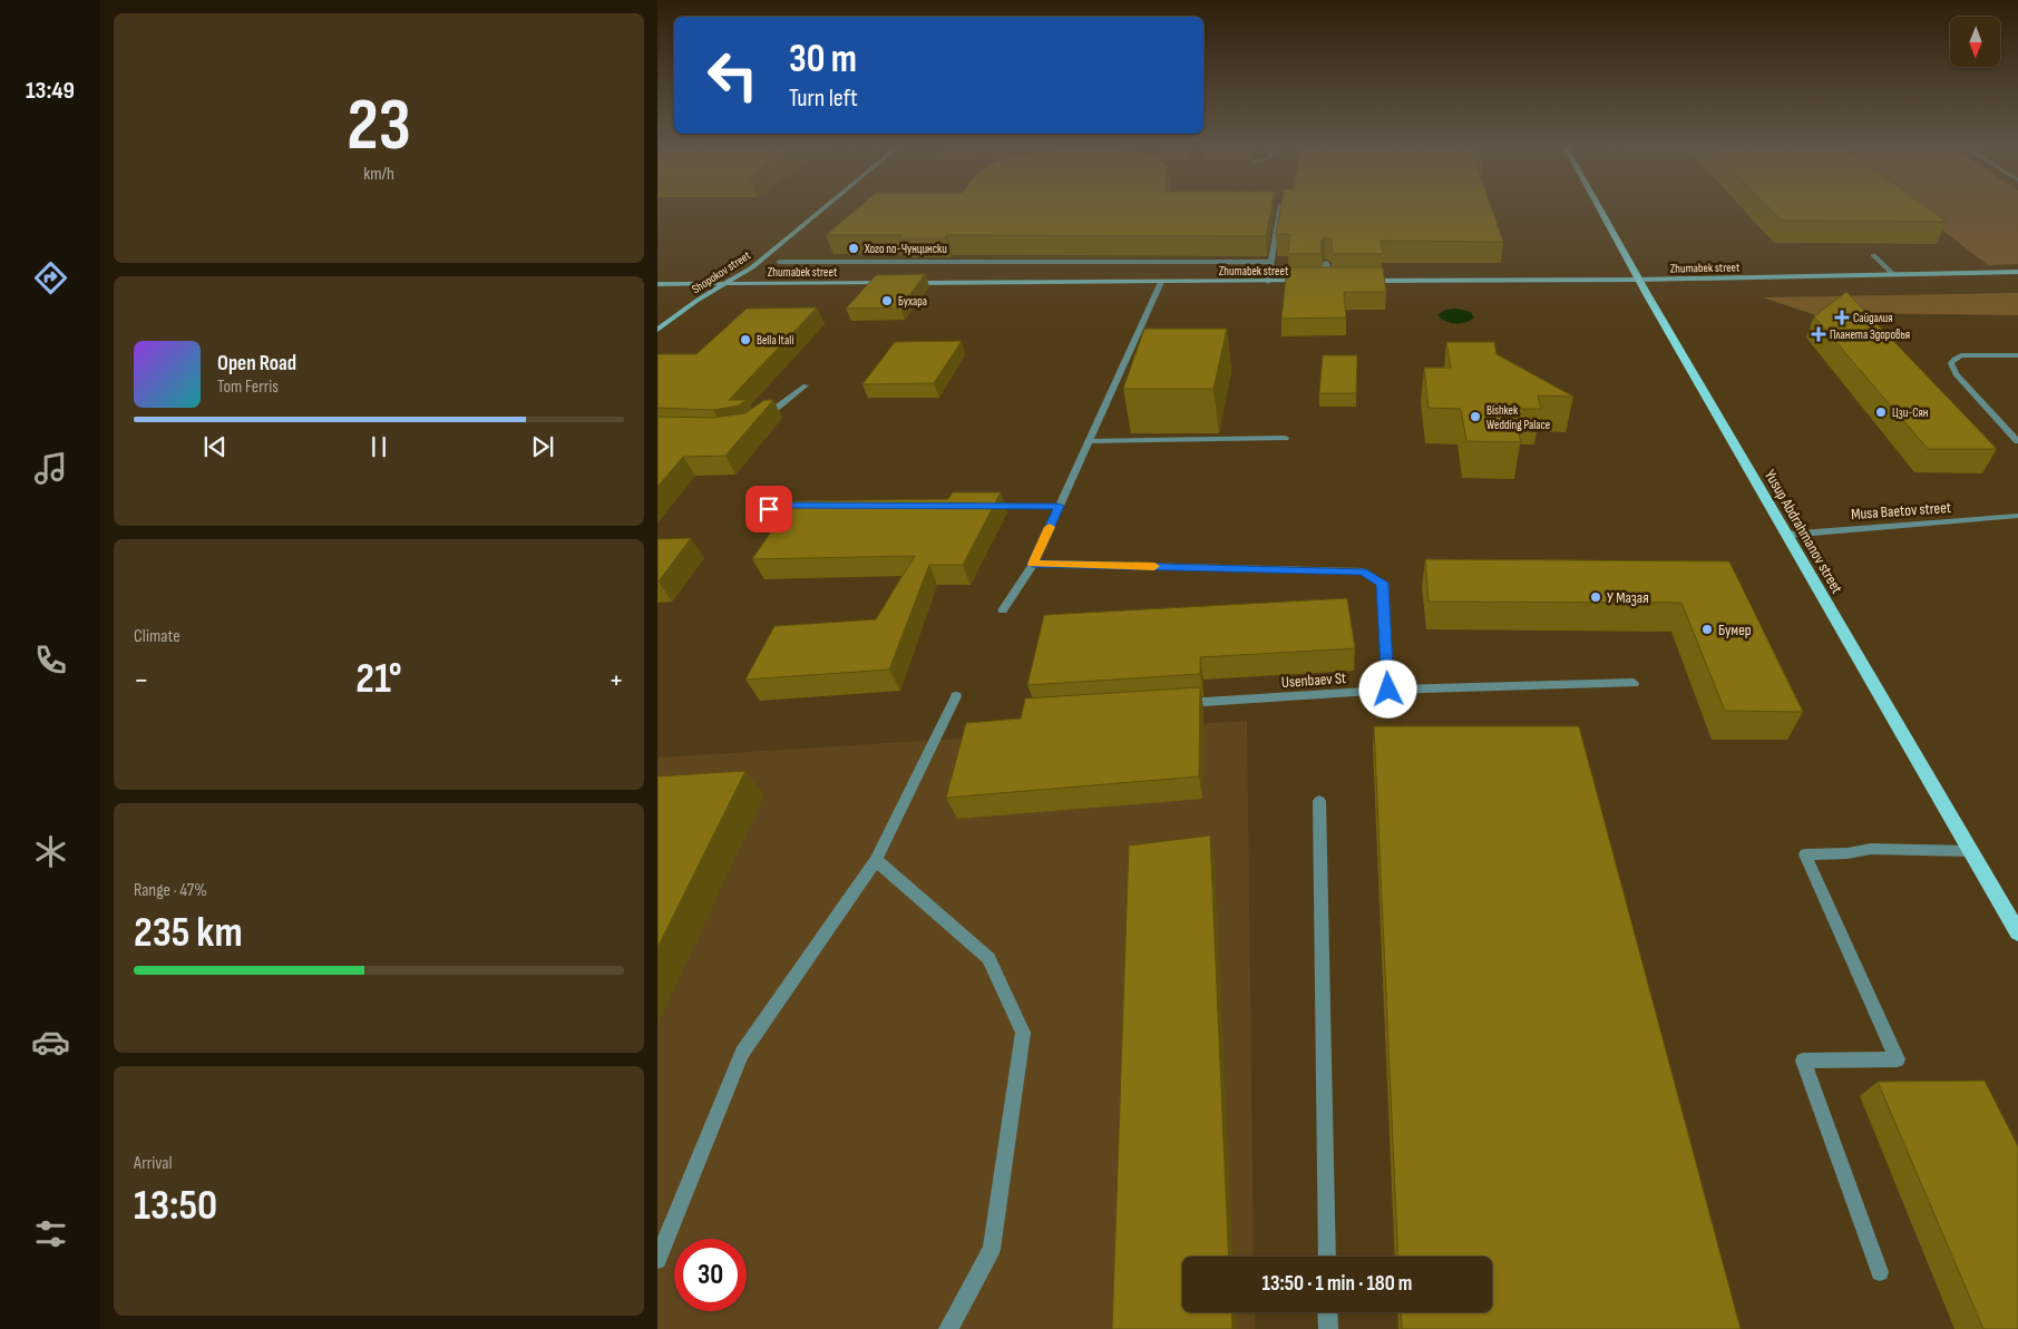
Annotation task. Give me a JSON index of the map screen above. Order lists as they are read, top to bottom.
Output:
{
  "streets": {
    "main road": ["Yusup Abdrahmanov street"],
    "street": [
      "Zhumabek street",
      "Shopokov street",
      "Musa Baetov street",
      "Usenbaev St"
    ]
  },
  "crossings": [
    ["Zhumabek street", "Shopokov street"],
    ["Zhumabek street", "Yusup Abdrahmanov street"],
    ["Musa Baetov street", "Yusup Abdrahmanov street"]
  ],
  "places": {
    "other": [
      "Хого по-Чунцински",
      "Бухара",
      "Bella Itali",
      "Цзи-Сян",
      "Bishkek Wedding Palace",
      "У Мазая",
      "Бумер"
    ],
    "health": ["Сайдалия", "Планета Здоровья"]
  },
  "north": "bottom",
  "page": {
    "tabs": "13:49",
    "tile": [
      ["23", "km/h"],
      "Climate",
      ["Range · 47%", "235 km"],
      ["Arrival", "13:50"]
    ],
    "turn": ["30 m", "Turn left"],
    "song": ["Open Road", "Tom Ferris"],
    "heat": ["−", "21°", "+"],
    "limit": "30",
    "trip": "13:50 · 1 min · 180 m"
  }
}
